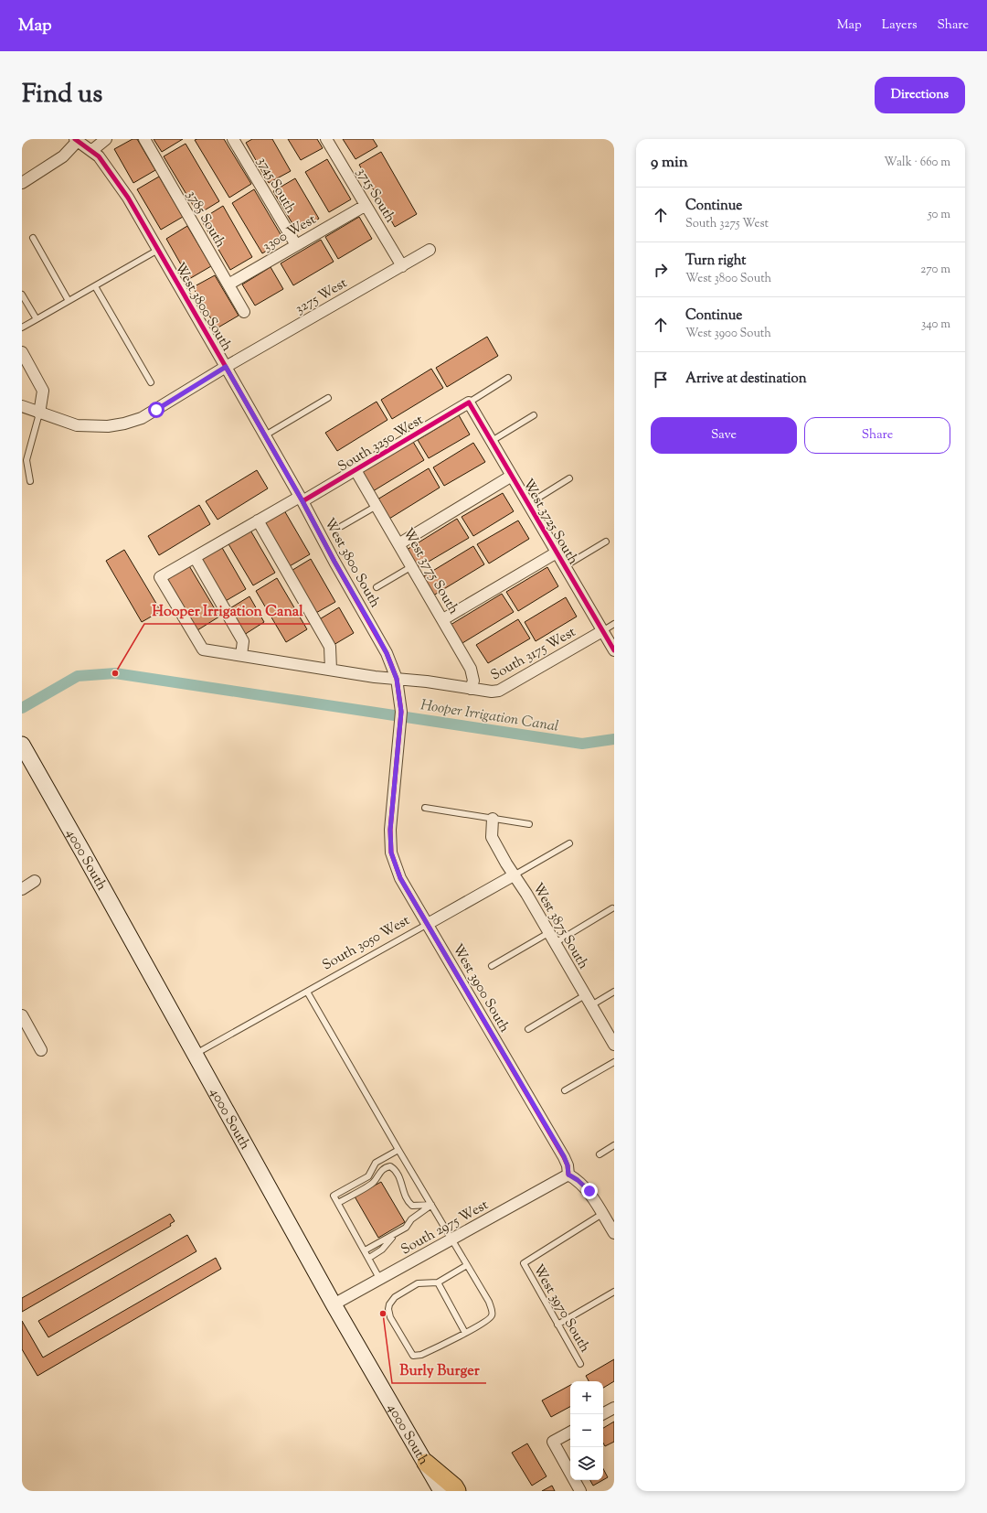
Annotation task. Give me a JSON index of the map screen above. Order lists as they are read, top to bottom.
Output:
{
  "streets": {
    "main road": ["4000 South"],
    "street": [
      "3745 South",
      "3715 South",
      "3785 South",
      "3300 West",
      "3275 West",
      "West 3800 South",
      "South 3250 West",
      "West 3725 South",
      "West 3775 South",
      "South 3175 West",
      "West 3875 South",
      "South 3050 West",
      "West 3900 South",
      "South 2975 West"
    ],
    "lane": ["West 3970 South"]
  },
  "crossings": [
    ["3745 South", "3300 West"],
    ["3715 South", "3300 West"],
    ["3715 South", "3275 West"],
    ["3785 South", "3300 West"],
    ["3275 West", "West 3800 South"],
    ["West 3800 South", "South 3250 West"],
    ["West 3800 South", "South 3175 West"],
    ["West 3800 South", "West 3900 South"],
    ["South 3250 West", "West 3725 South"],
    ["South 3250 West", "West 3775 South"],
    ["South 3250 West", "South 3175 West"],
    ["West 3725 South", "South 3175 West"],
    ["West 3775 South", "South 3175 West"],
    ["4000 South", "South 3050 West"],
    ["4000 South", "South 2975 West"],
    ["West 3875 South", "South 3050 West"],
    ["South 3050 West", "West 3900 South"],
    ["West 3900 South", "South 2975 West"]
  ],
  "water": ["Hooper Irrigation Canal"],
  "places": ["Hooper Irrigation Canal", "Burly Burger"],
  "page": {
    "header": "Map",
    "nav": ["Map", "Layers", "Share"],
    "title": "Find us",
    "buttons": [
      "Directions",
      ["Save", "Share"]
    ],
    "heading": ["9 min", "Walk · 660 m"],
    "list": [
      ["Continue", "South 3275 West", "50 m"],
      ["Turn right", "West 3800 South", "270 m"],
      ["Continue", "West 3900 South", "340 m"],
      "Arrive at destination"
    ],
    "map_buttons": ["+", "−"]
  }
}
